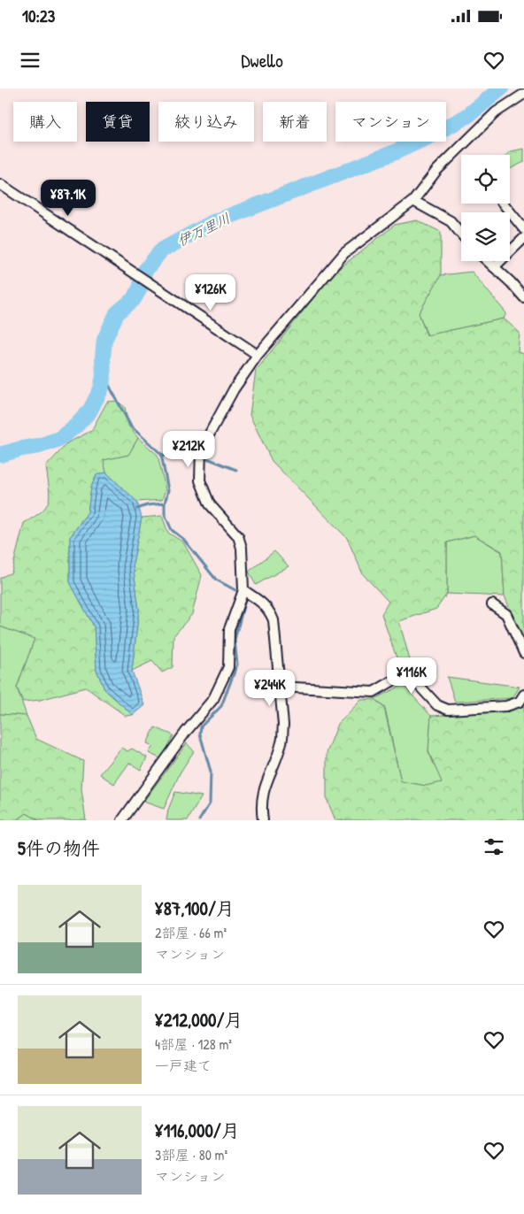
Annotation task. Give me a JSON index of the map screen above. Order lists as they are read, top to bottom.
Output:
{
  "water": ["伊万里川"],
  "page": {
    "status": "10:23",
    "header": "Dwello",
    "chip": [
      "購入",
      "賃貸",
      "絞り込み",
      "新着",
      "マンション"
    ],
    "price": [
      "¥87.1K",
      "¥126K",
      "¥212K",
      "¥116K",
      "¥244K"
    ],
    "heading": "5件の物件",
    "list": [
      {
        "name": "¥87,100/月",
        "note": "2部屋 · 66 m² · マンション"
      },
      {
        "name": "¥212,000/月",
        "note": "4部屋 · 128 m² · 一戸建て"
      },
      {
        "name": "¥116,000/月",
        "note": "3部屋 · 80 m² · マンション"
      }
    ]
  }
}
